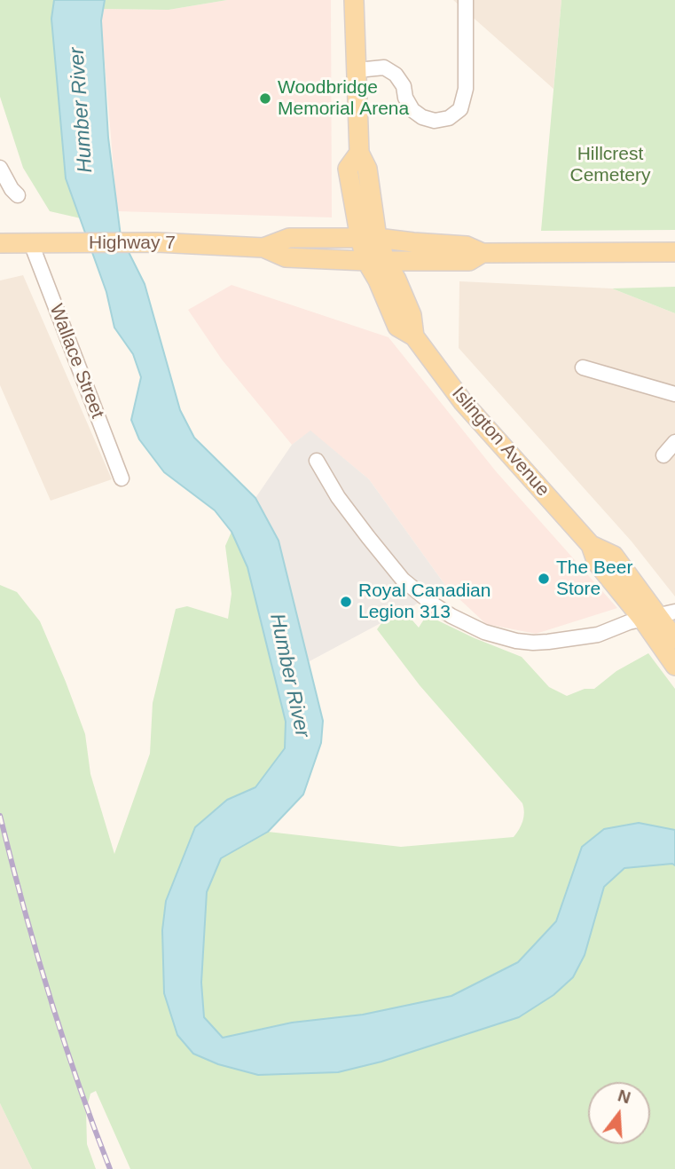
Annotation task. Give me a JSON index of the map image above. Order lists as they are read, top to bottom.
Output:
{
  "streets": {
    "main road": ["Highway 7", "Islington Avenue"],
    "street": ["Wallace Street"]
  },
  "crossings": [
    ["Highway 7", "Wallace Street"],
    ["Highway 7", "Islington Avenue"]
  ],
  "water": ["Humber River"],
  "parks": ["Hillcrest Cemetery"],
  "places": ["Woodbridge Memorial Arena", "The Beer Store", "Royal Canadian Legion 313"],
  "north": "top"
}
